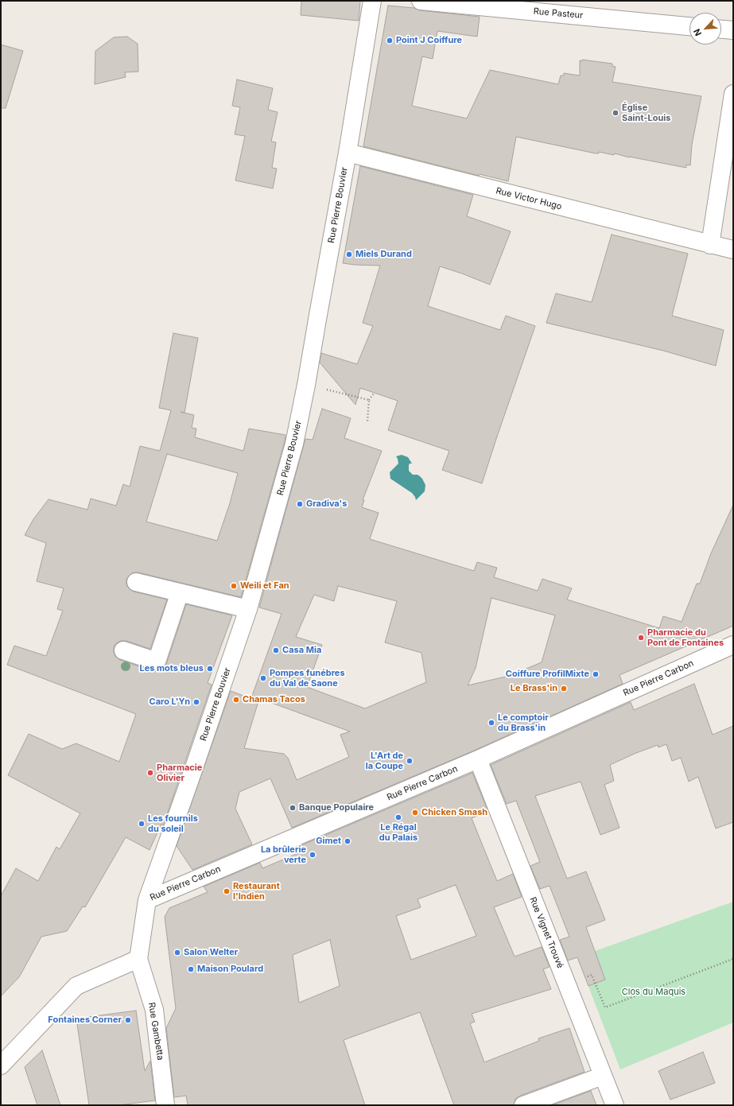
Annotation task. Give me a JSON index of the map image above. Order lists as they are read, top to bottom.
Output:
{
  "streets": {
    "street": [
      "Rue Pasteur",
      "Rue Victor Hugo",
      "Rue Pierre Bouvier",
      "Rue Pierre Carbon",
      "Rue Vignet Trouvé",
      "Rue Gambetta"
    ]
  },
  "crossings": [
    ["Rue Victor Hugo", "Rue Pierre Bouvier"],
    ["Rue Pierre Bouvier", "Rue Pierre Carbon"],
    ["Rue Pierre Carbon", "Rue Vignet Trouvé"],
    ["Rue Pierre Carbon", "Rue Gambetta"]
  ],
  "parks": ["Clos du Maquis"],
  "places": [
    "Point J Coiffure",
    "Église Saint-Louis",
    "Miels Durand",
    "Gradiva's",
    "Weili et Fan",
    "Pharmacie du Pont de Fontaines",
    "Casa Mia",
    "Les mots bleus",
    "Coiffure ProfilMixte",
    "Pompes funébres du Val de Saone",
    "Le Brass'in",
    "Chamas Tacos",
    "Caro L'Yn",
    "Le comptoir du Brass'in",
    "L'Art de la Coupe",
    "Pharmacie Olivier",
    "Banque Populaire",
    "Chicken Smash",
    "Le Régal du Palais",
    "Les fournils du soleil",
    "Gimet",
    "La brûlerie verte",
    "Restaurant l'Indien",
    "Salon Welter",
    "Maison Poulard",
    "Fontaines Corner"
  ],
  "north": "bottom left"
}
